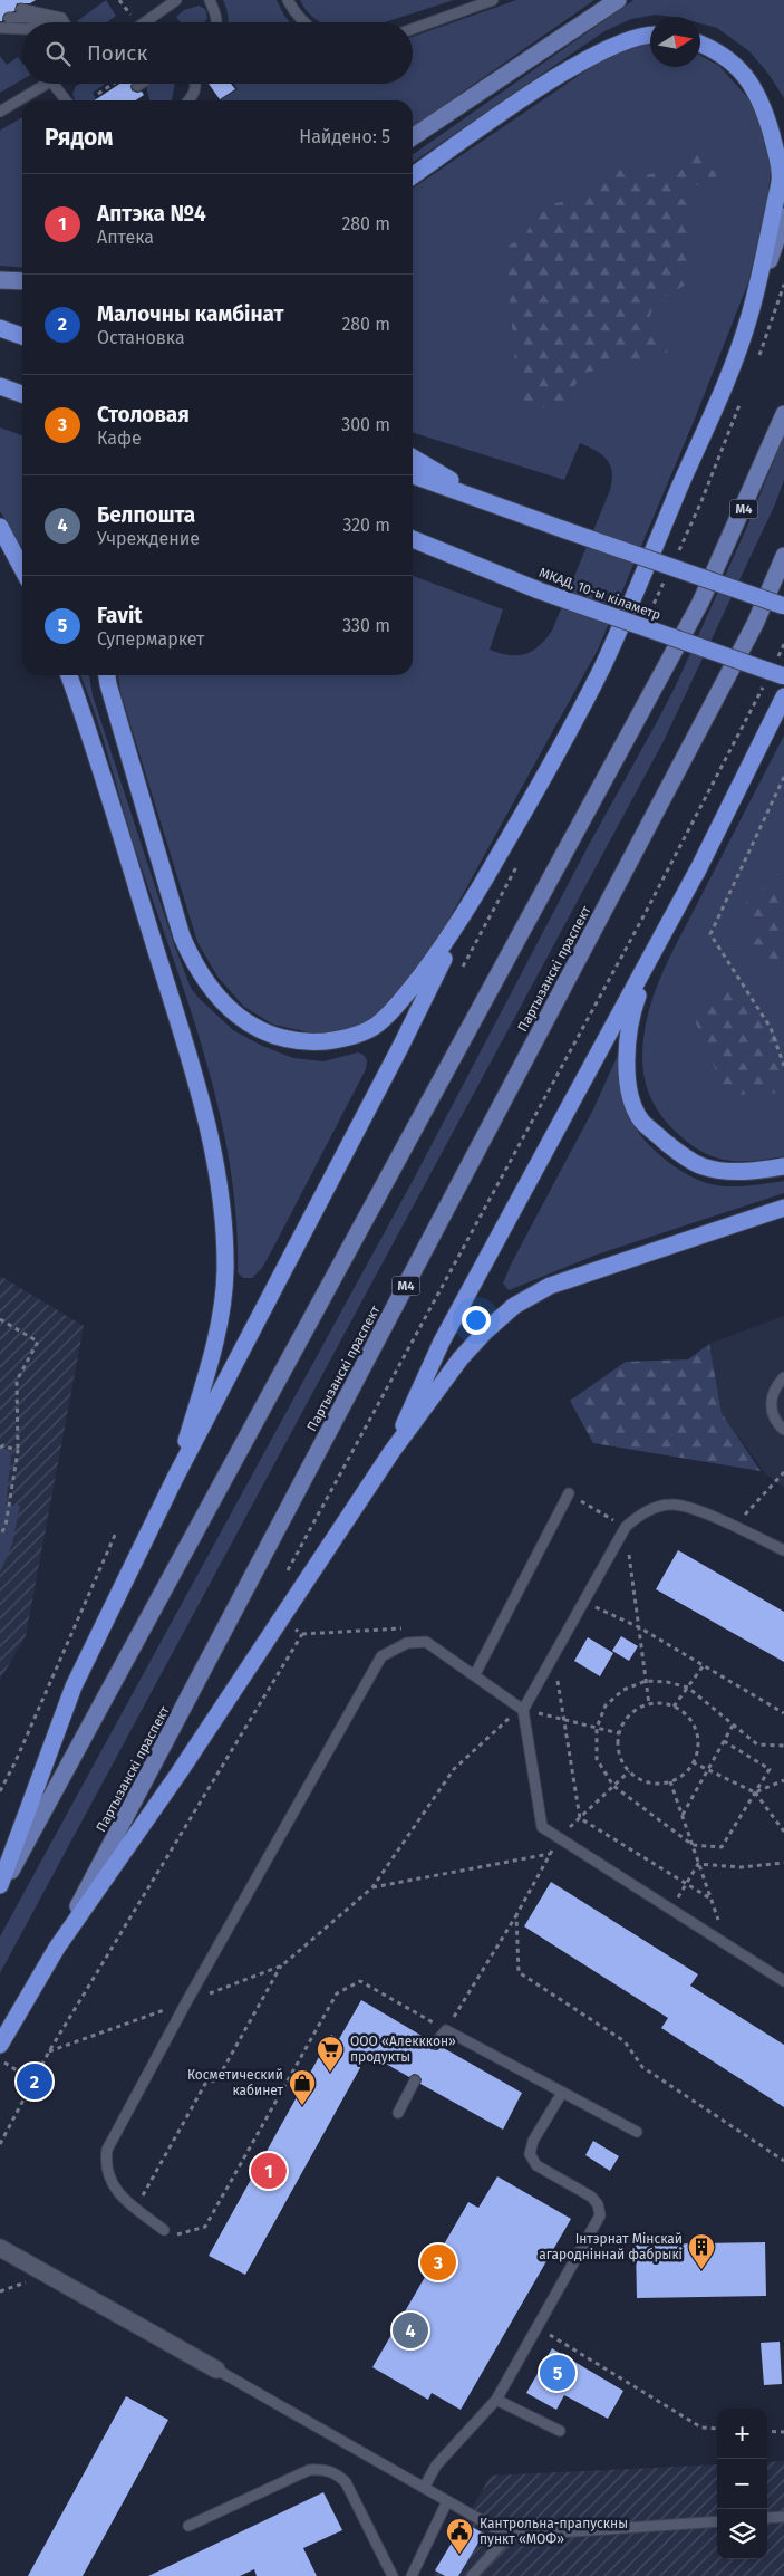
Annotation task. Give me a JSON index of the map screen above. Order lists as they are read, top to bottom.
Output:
{
  "streets": {
    "highway": ["М4", "МКАД, 10-ы кіламетр", "Партызанскі праспект"]
  },
  "places": {
    "supermarket": ["ООО «Алекккон» продукты"],
    "shop": ["Косметический кабинет"],
    "building": ["Інтэрнат Мінскай агародніннай фабрыкі"],
    "public building": ["Кантрольна-прапускны пункт «МОФ»"]
  },
  "north": "right",
  "page": {
    "search": "Поиск",
    "heading": ["Рядом", "Найдено: 5"],
    "list": [
      {
        "mark": "1",
        "name": "Аптэка №4",
        "note": "Аптека",
        "value": "280 m"
      },
      {
        "mark": "2",
        "name": "Малочны камбінат",
        "note": "Остановка",
        "value": "280 m"
      },
      {
        "mark": "3",
        "name": "Столовая",
        "note": "Кафе",
        "value": "300 m"
      },
      {
        "mark": "4",
        "name": "Белпошта",
        "note": "Учреждение",
        "value": "320 m"
      },
      {
        "mark": "5",
        "name": "Favit",
        "note": "Супермаркет",
        "value": "330 m"
      }
    ],
    "pins": [
      "2",
      "1",
      "3",
      "4",
      "5"
    ],
    "map_buttons": ["+", "−"]
  }
}
